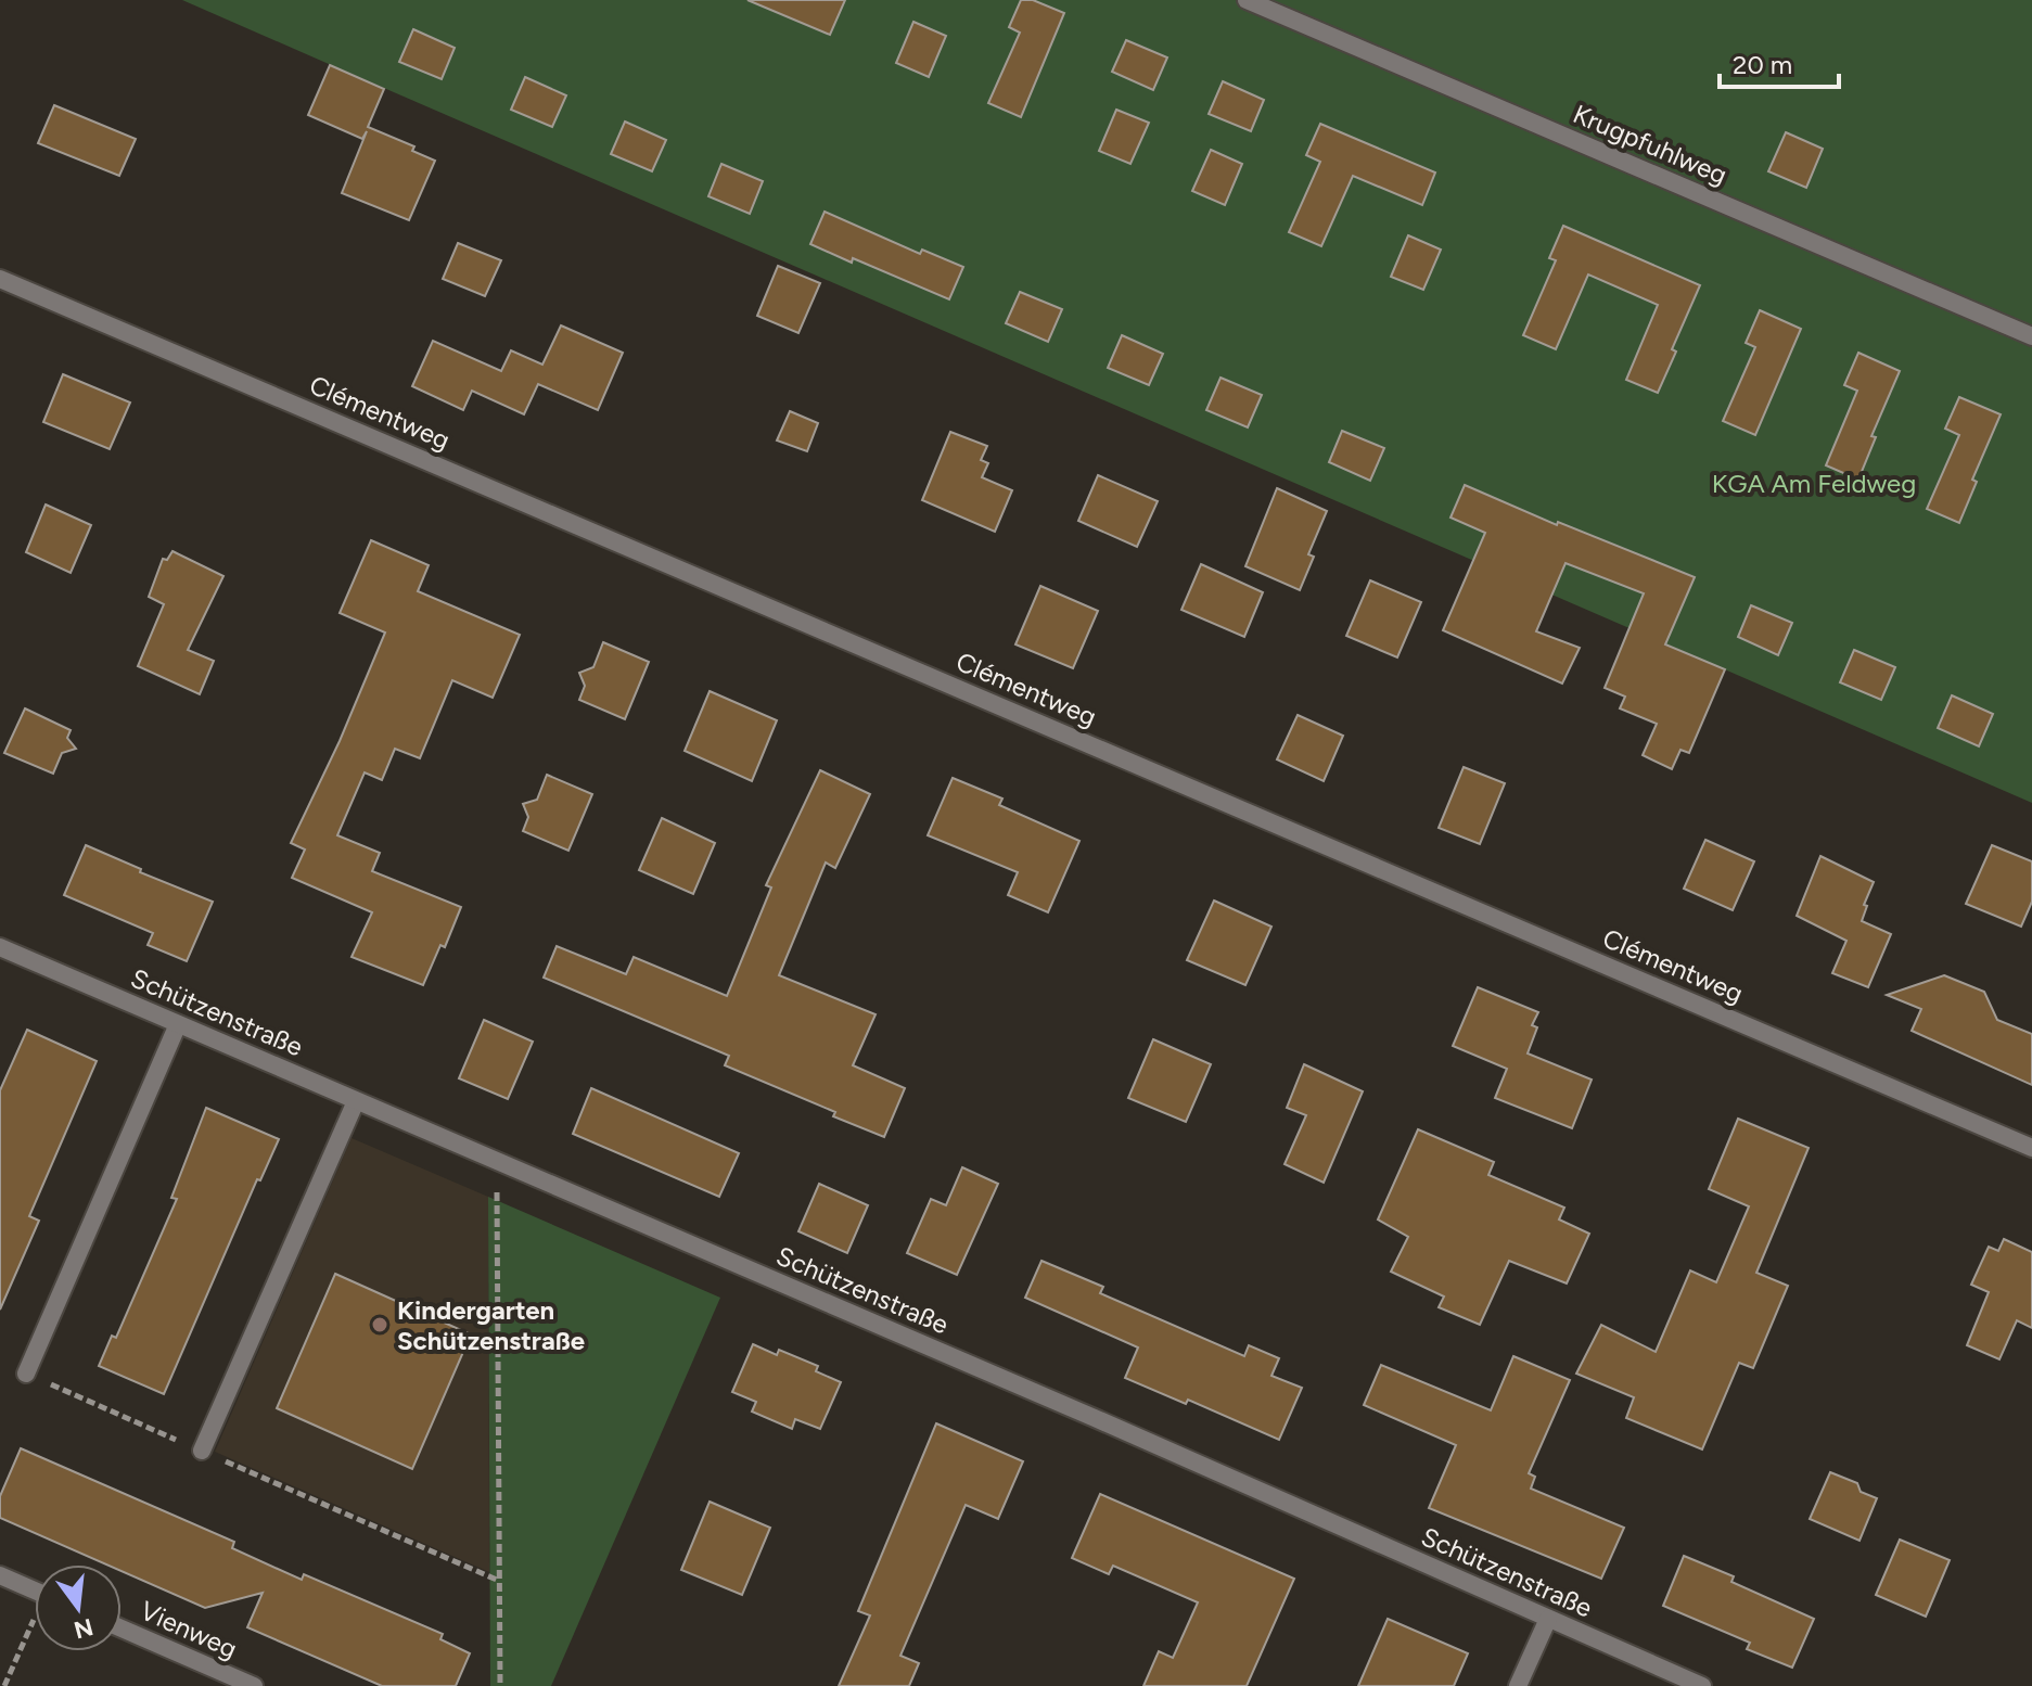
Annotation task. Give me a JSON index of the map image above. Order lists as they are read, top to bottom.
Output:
{
  "streets": {
    "street": [
      "Krugpfuhlweg",
      "Clémentweg",
      "Schützenstraße",
      "Vienweg"
    ]
  },
  "parks": ["KGA Am Feldweg"],
  "places": ["Kindergarten Schützenstraße"],
  "scale_bar": "20 m",
  "north": "bottom"
}
